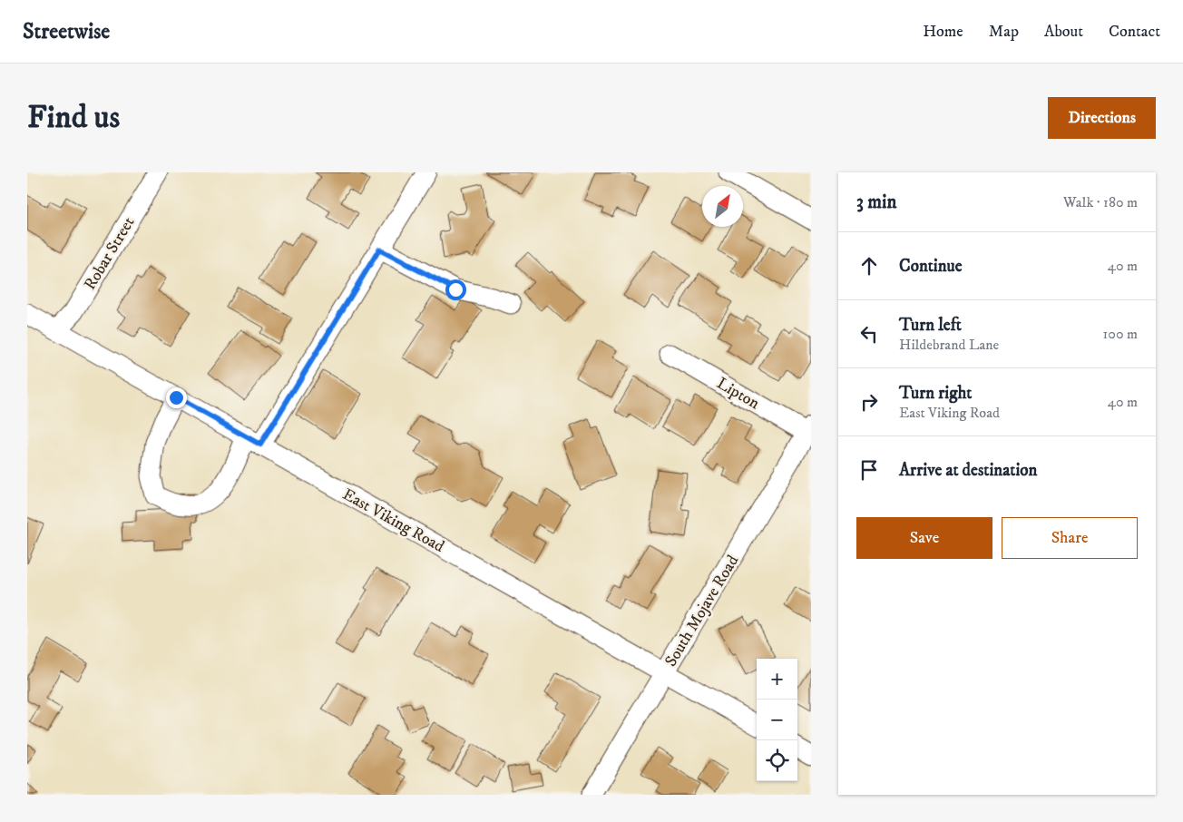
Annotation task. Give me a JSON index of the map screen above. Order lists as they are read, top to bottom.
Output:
{
  "streets": {
    "street": [
      "Robar Street",
      "Lipton",
      "East Viking Road",
      "South Mojave Road"
    ]
  },
  "crossings": [
    ["Robar Street", "East Viking Road"],
    ["Lipton", "South Mojave Road"],
    ["East Viking Road", "South Mojave Road"]
  ],
  "north": "top right",
  "page": {
    "header": "Streetwise",
    "nav": [
      "Home",
      "Map",
      "About",
      "Contact"
    ],
    "buttons": [
      "Directions",
      ["Save", "Share"]
    ],
    "title": "Find us",
    "heading": ["3 min", "Walk · 180 m"],
    "list": [
      ["Continue", "40 m"],
      ["Turn left", "Hildebrand Lane", "100 m"],
      ["Turn right", "East Viking Road", "40 m"],
      "Arrive at destination"
    ],
    "map_buttons": ["+", "−"]
  }
}
